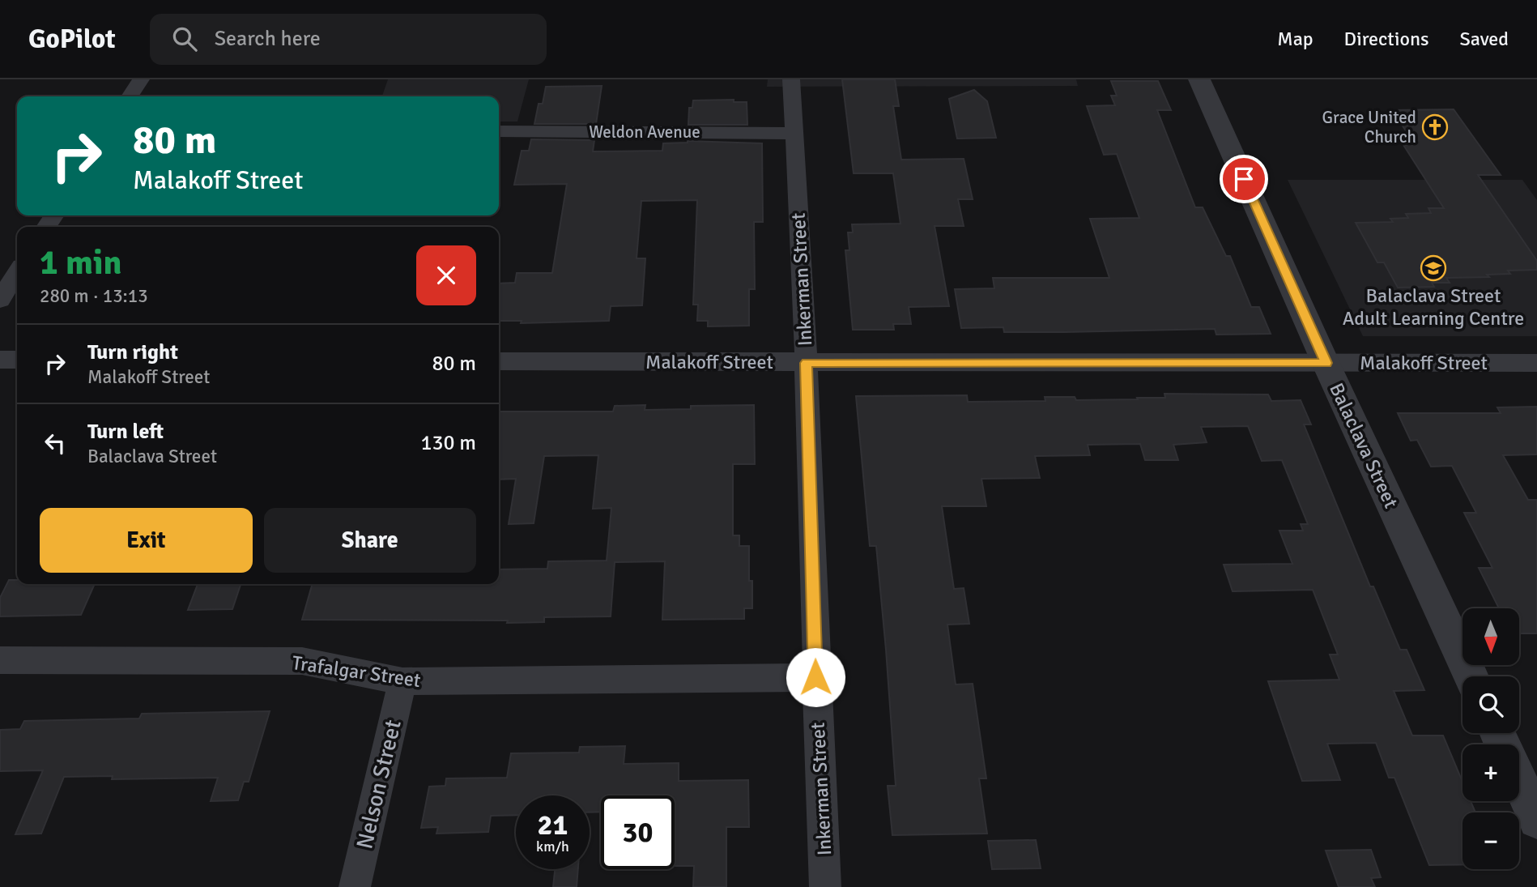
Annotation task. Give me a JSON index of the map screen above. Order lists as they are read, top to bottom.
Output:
{
  "streets": {
    "street": [
      "Weldon Avenue",
      "Inkerman Street",
      "Malakoff Street",
      "Balaclava Street",
      "Trafalgar Street",
      "Nelson Street"
    ]
  },
  "crossings": [
    ["Weldon Avenue", "Inkerman Street"],
    ["Inkerman Street", "Malakoff Street"],
    ["Inkerman Street", "Trafalgar Street"],
    ["Malakoff Street", "Balaclava Street"],
    ["Trafalgar Street", "Nelson Street"]
  ],
  "places": {
    "church": ["Grace United Church"],
    "school or university": ["Balaclava Street Adult Learning Centre"]
  },
  "north": "bottom",
  "page": {
    "header": "GoPilot",
    "search": "Search here",
    "nav": ["Map", "Directions", "Saved"],
    "turn": ["80 m", "Malakoff Street"],
    "heading": ["1 min", "280 m · 13:13"],
    "list": [
      {
        "name": "Turn right",
        "note": "Malakoff Street",
        "value": "80 m"
      },
      {
        "name": "Turn left",
        "note": "Balaclava Street",
        "value": "130 m"
      }
    ],
    "buttons": ["Exit", "Share"],
    "map_buttons": ["+", "−"],
    "speed": "21 km/h",
    "limit": "30"
  }
}
